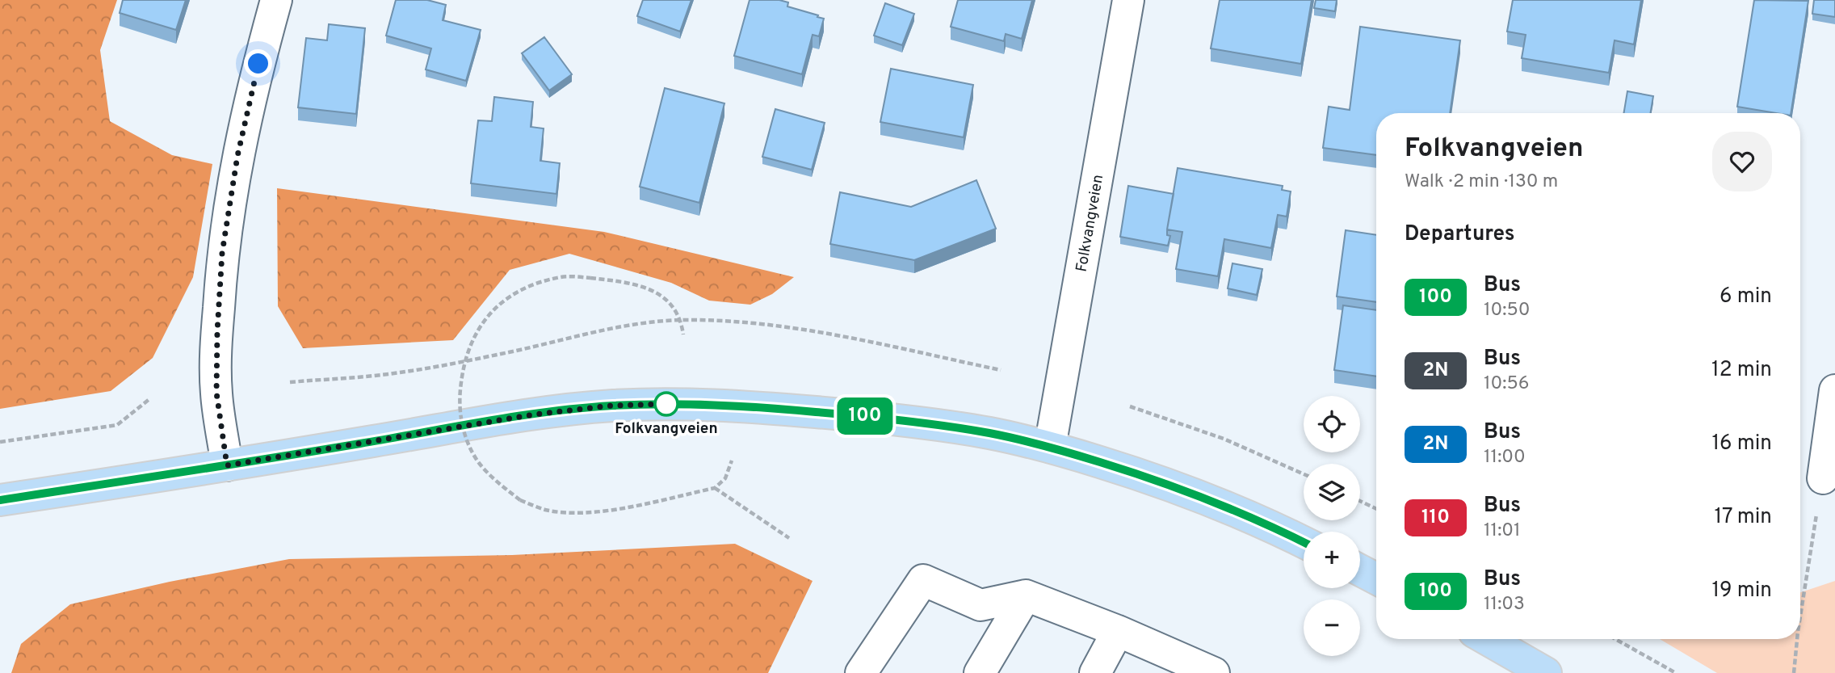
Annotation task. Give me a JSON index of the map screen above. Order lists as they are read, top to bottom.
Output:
{
  "streets": {
    "street": ["Folkvangveien"]
  },
  "places": ["Folkvangveien"],
  "lines": ["bus line 100"],
  "page": {
    "on_map": "100",
    "heading": [
      ["Folkvangveien", "Walk · 2 min · 130 m"],
      "Departures"
    ],
    "list": [
      {
        "mark": "100",
        "name": "Bus",
        "note": "10:50",
        "value": "6 min"
      },
      {
        "mark": "2N",
        "name": "Bus",
        "note": "10:56",
        "value": "12 min"
      },
      {
        "mark": "2N",
        "name": "Bus",
        "note": "11:00",
        "value": "16 min"
      },
      {
        "mark": "110",
        "name": "Bus",
        "note": "11:01",
        "value": "17 min"
      },
      {
        "mark": "100",
        "name": "Bus",
        "note": "11:03",
        "value": "19 min"
      }
    ],
    "map_buttons": ["+", "−"]
  }
}
